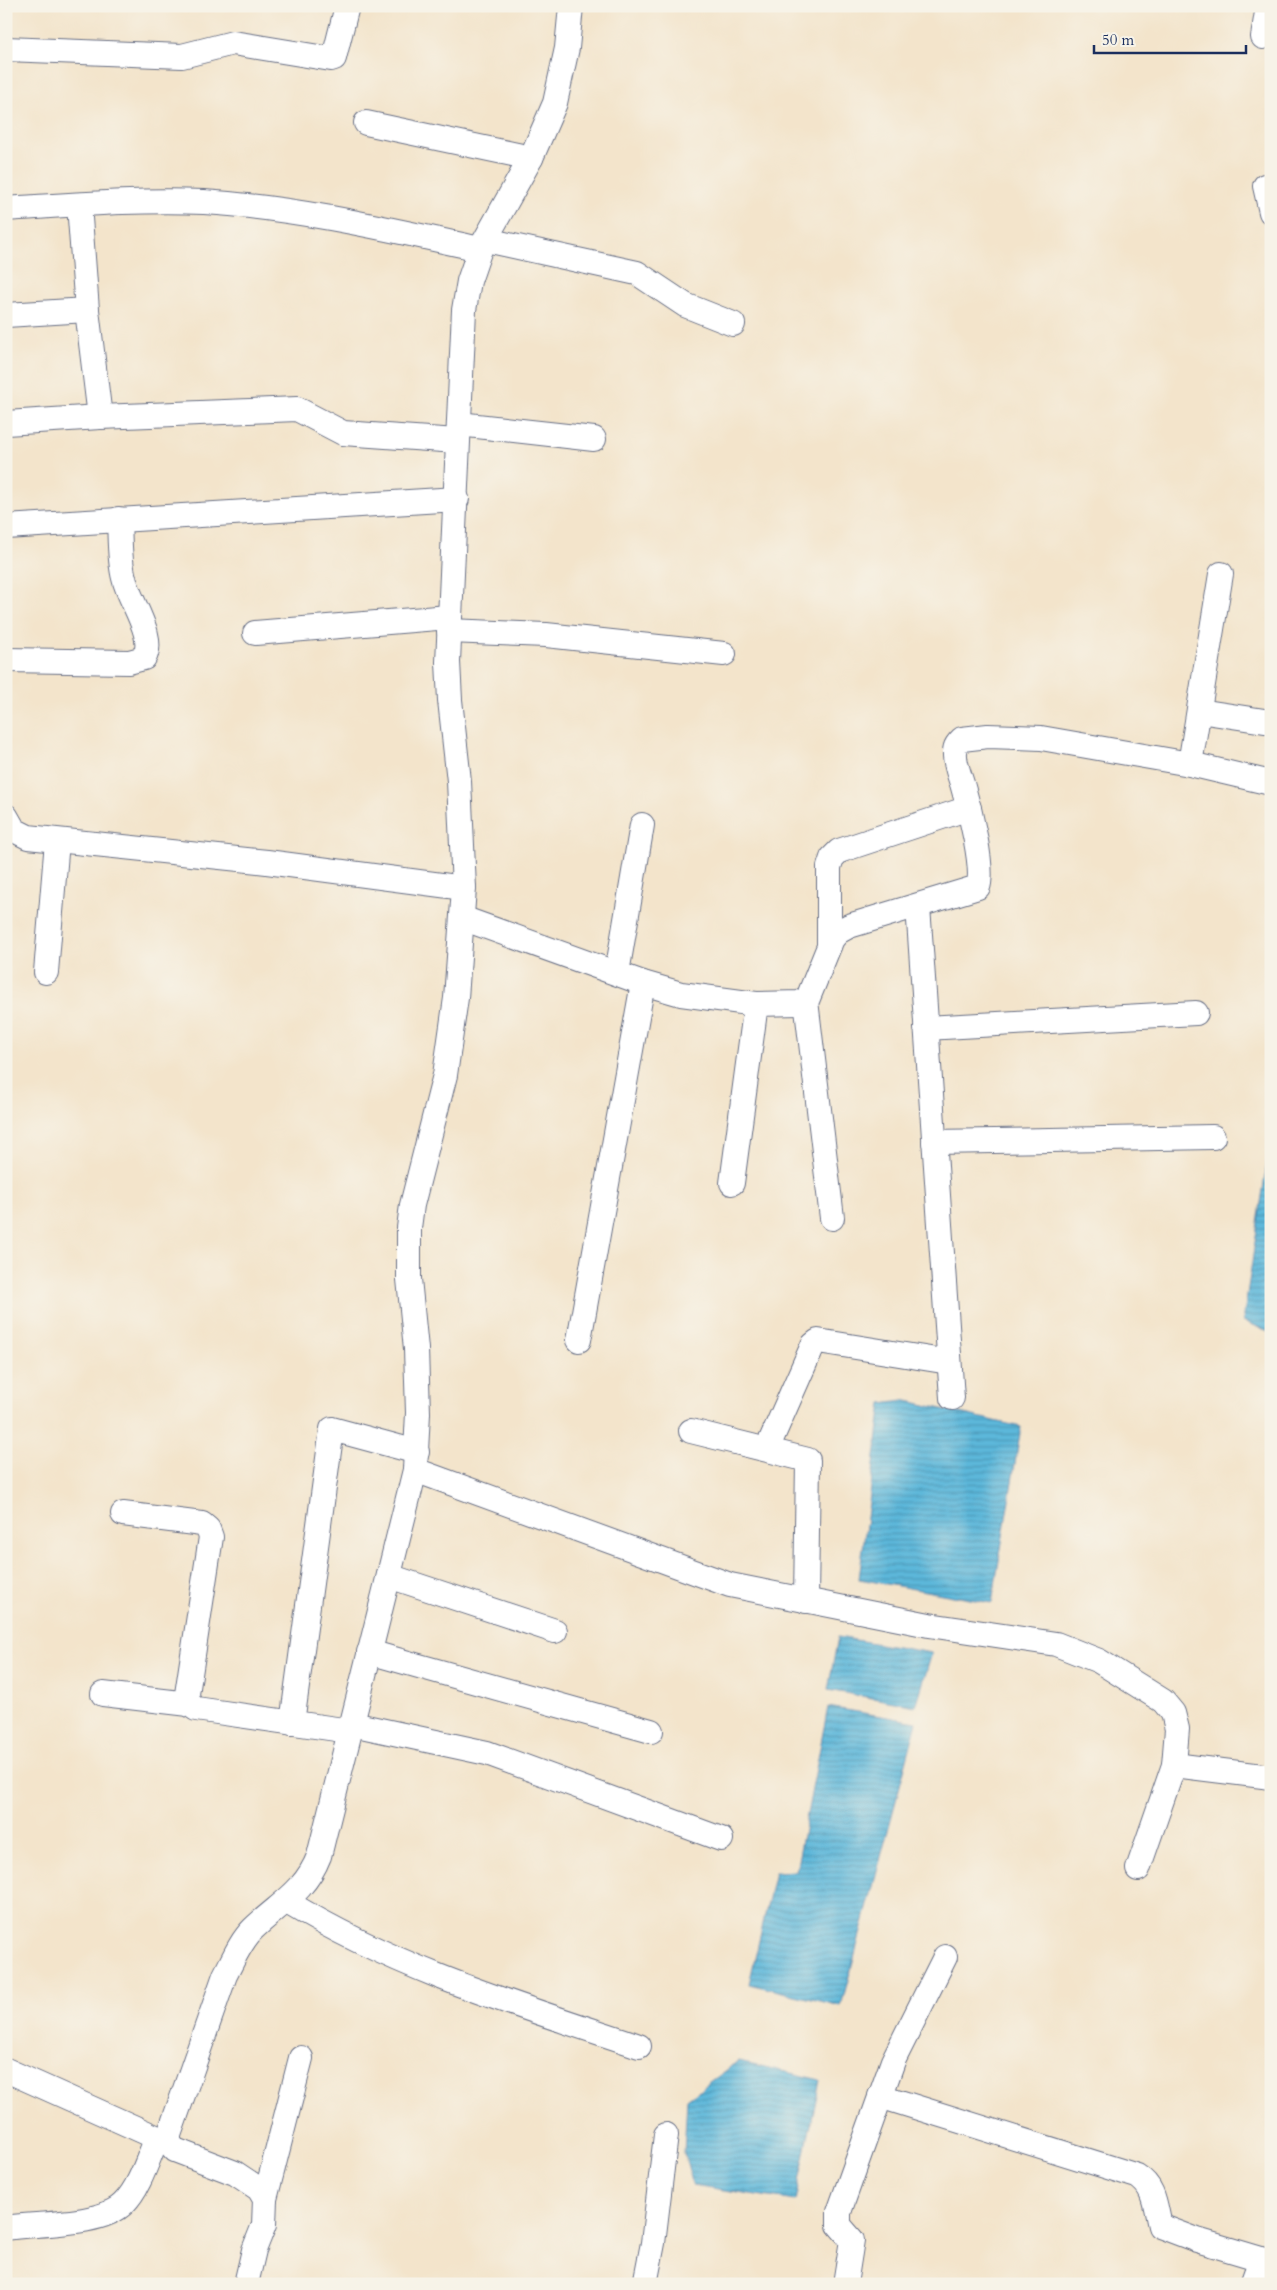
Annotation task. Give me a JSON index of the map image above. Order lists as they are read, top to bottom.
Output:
{
  "scale_bar": "50 m"
}
